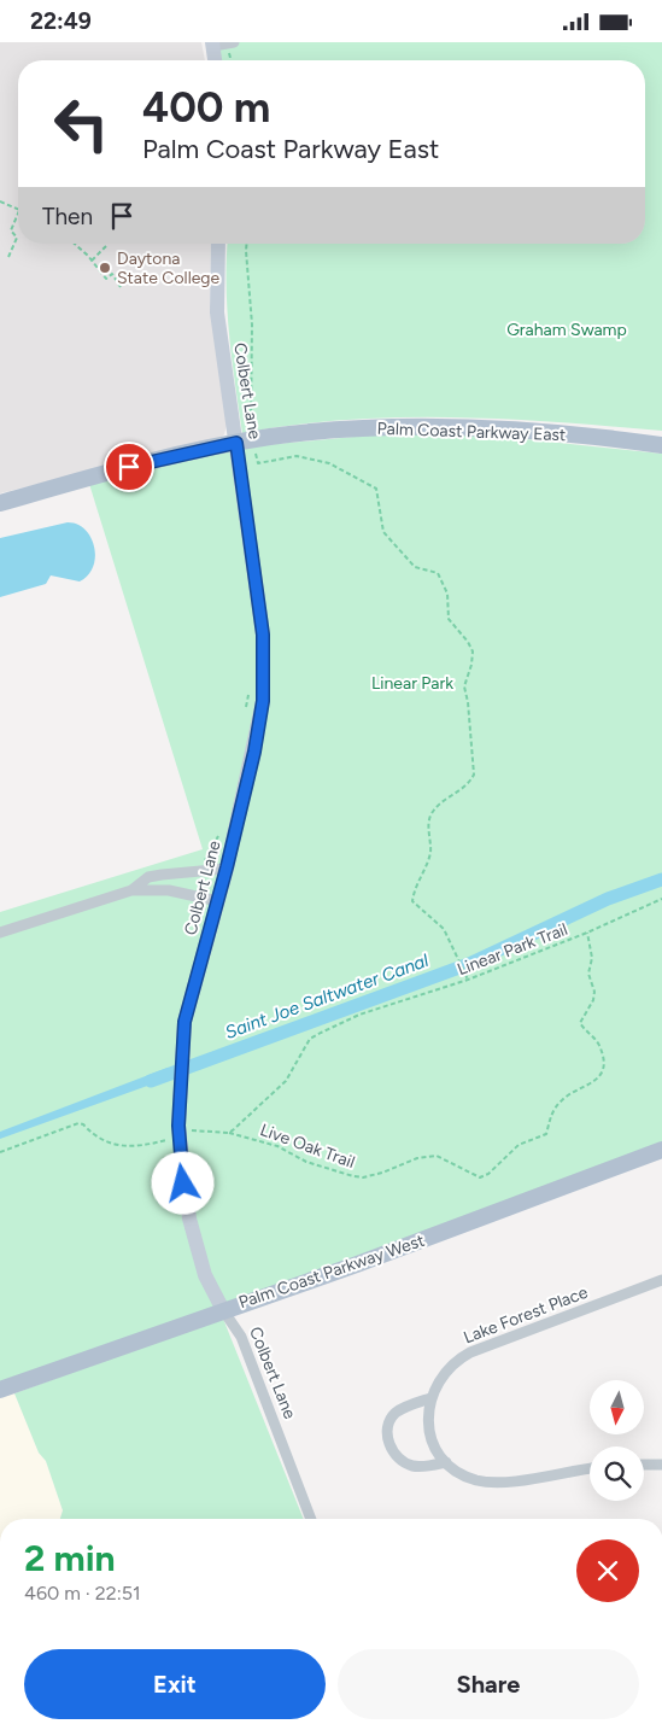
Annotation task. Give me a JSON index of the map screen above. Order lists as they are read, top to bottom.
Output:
{
  "streets": {
    "main road": ["Palm Coast Parkway East", "Palm Coast Parkway West"],
    "street": ["Colbert Lane", "Lake Forest Place"],
    "path": ["Linear Park Trail", "Live Oak Trail"]
  },
  "crossings": [
    ["Colbert Lane", "Palm Coast Parkway East"],
    ["Colbert Lane", "Palm Coast Parkway West"],
    ["Linear Park Trail", "Live Oak Trail"]
  ],
  "water": ["Saint Joe Saltwater Canal"],
  "parks": ["Graham Swamp", "Linear Park"],
  "places": ["Daytona State College"],
  "north": "bottom",
  "page": {
    "status": "22:49",
    "turn": ["400 m", "Palm Coast Parkway East"],
    "then": "Then",
    "heading": ["2 min", "460 m · 22:51"],
    "buttons": ["Exit", "Share"]
  }
}
